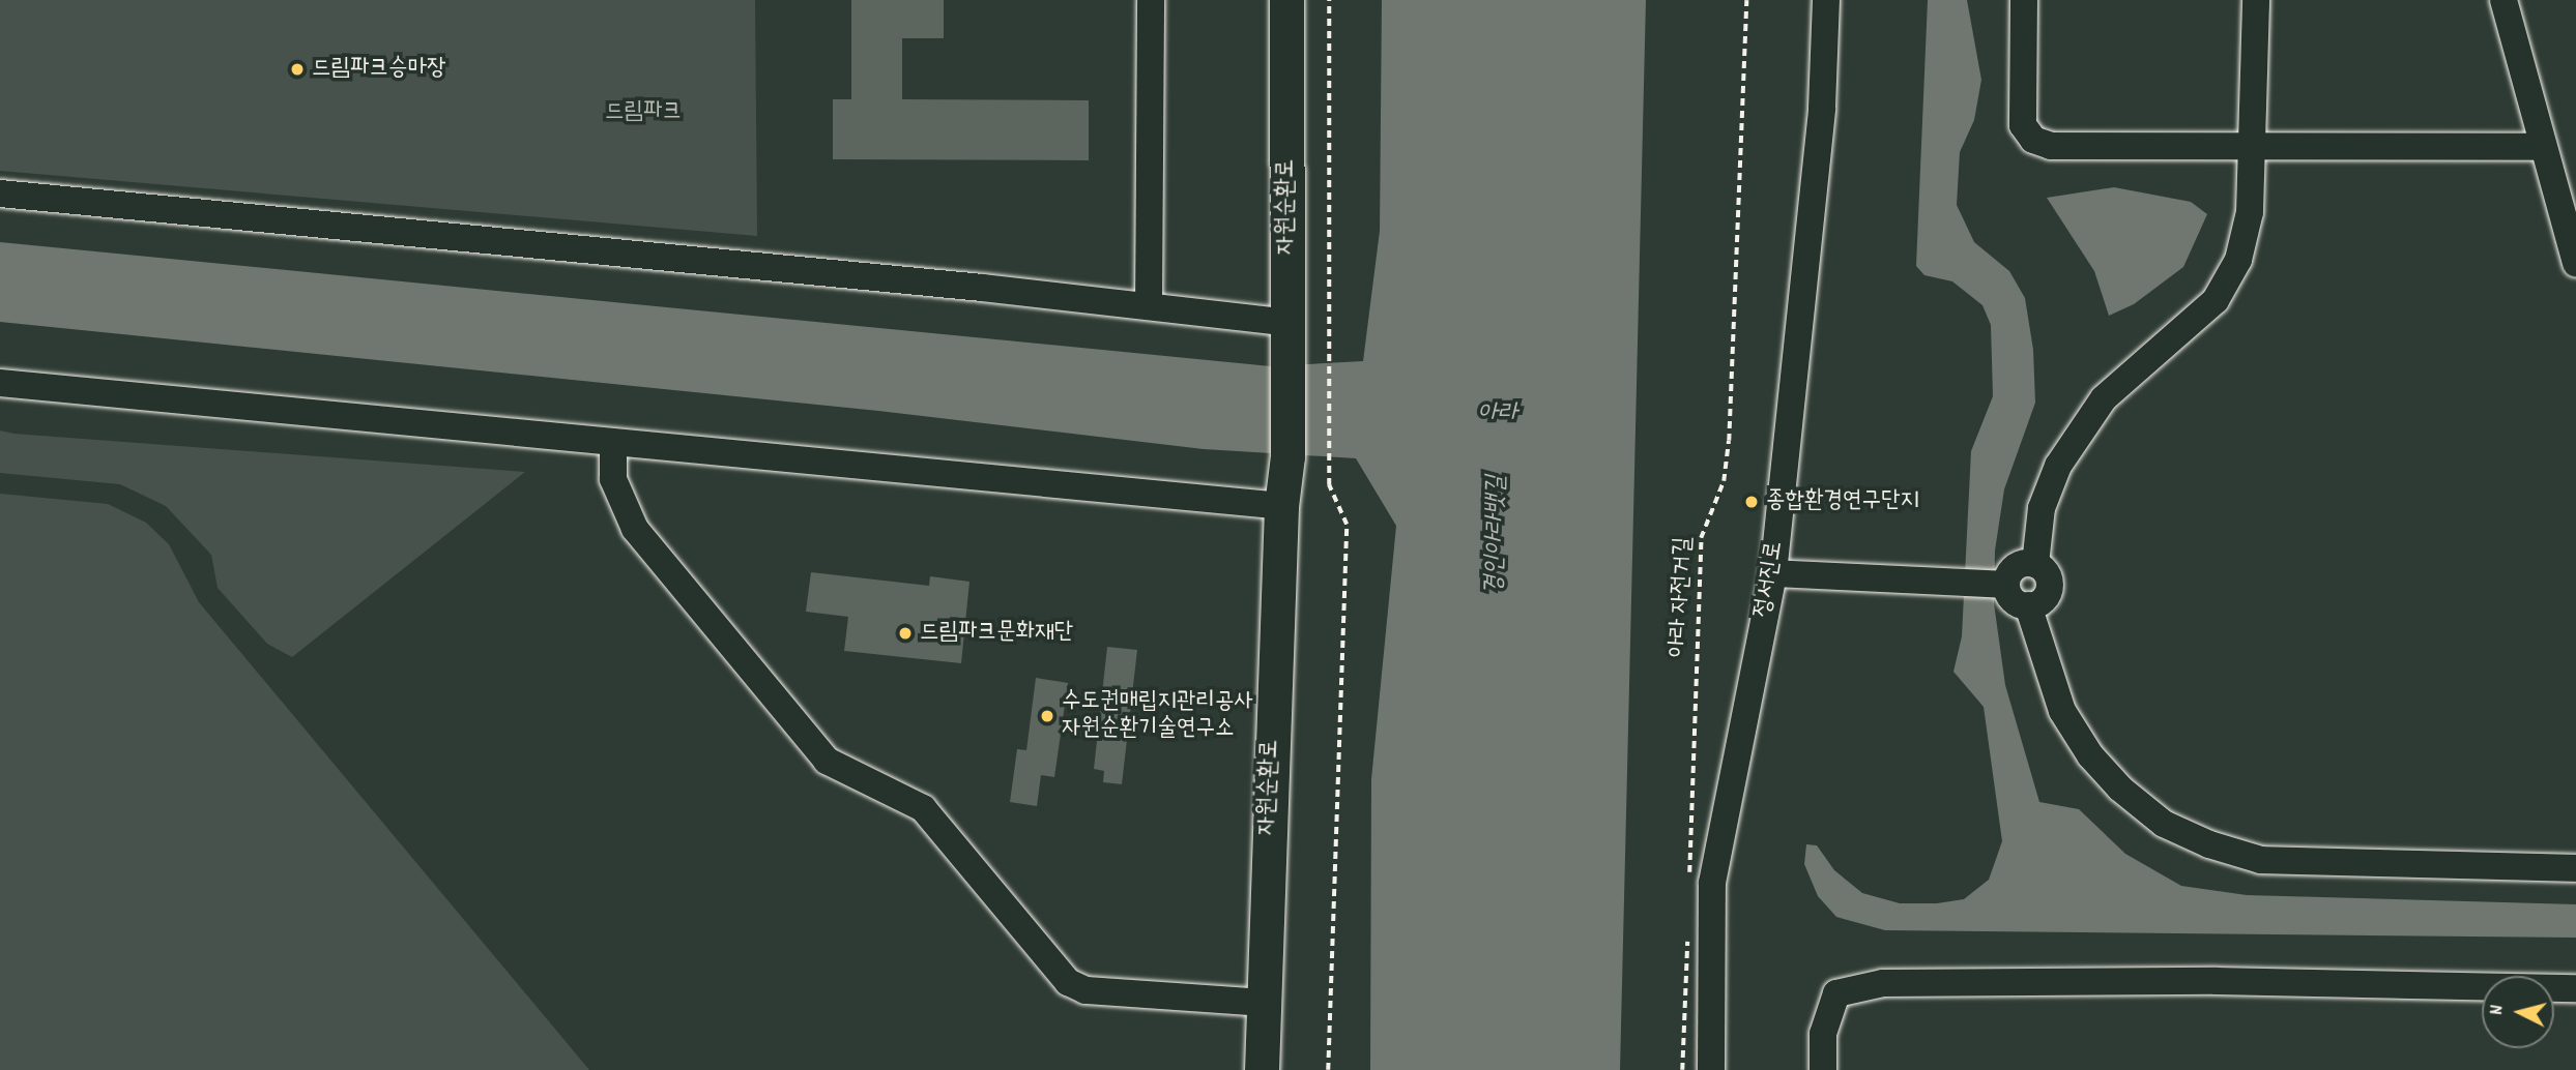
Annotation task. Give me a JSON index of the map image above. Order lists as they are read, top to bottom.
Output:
{
  "streets": {
    "main road": ["자원순환로"],
    "street": ["정서진로"],
    "path": ["아라 자전거길"]
  },
  "water": ["아라", "경인아라뱃길"],
  "parks": ["드림파크"],
  "places": [
    "드림파크승마장",
    "종합환경연구단지",
    "드림파크문화재단",
    "수도권매립지관리공사 자원순환기술연구소"
  ],
  "north": "left"
}
